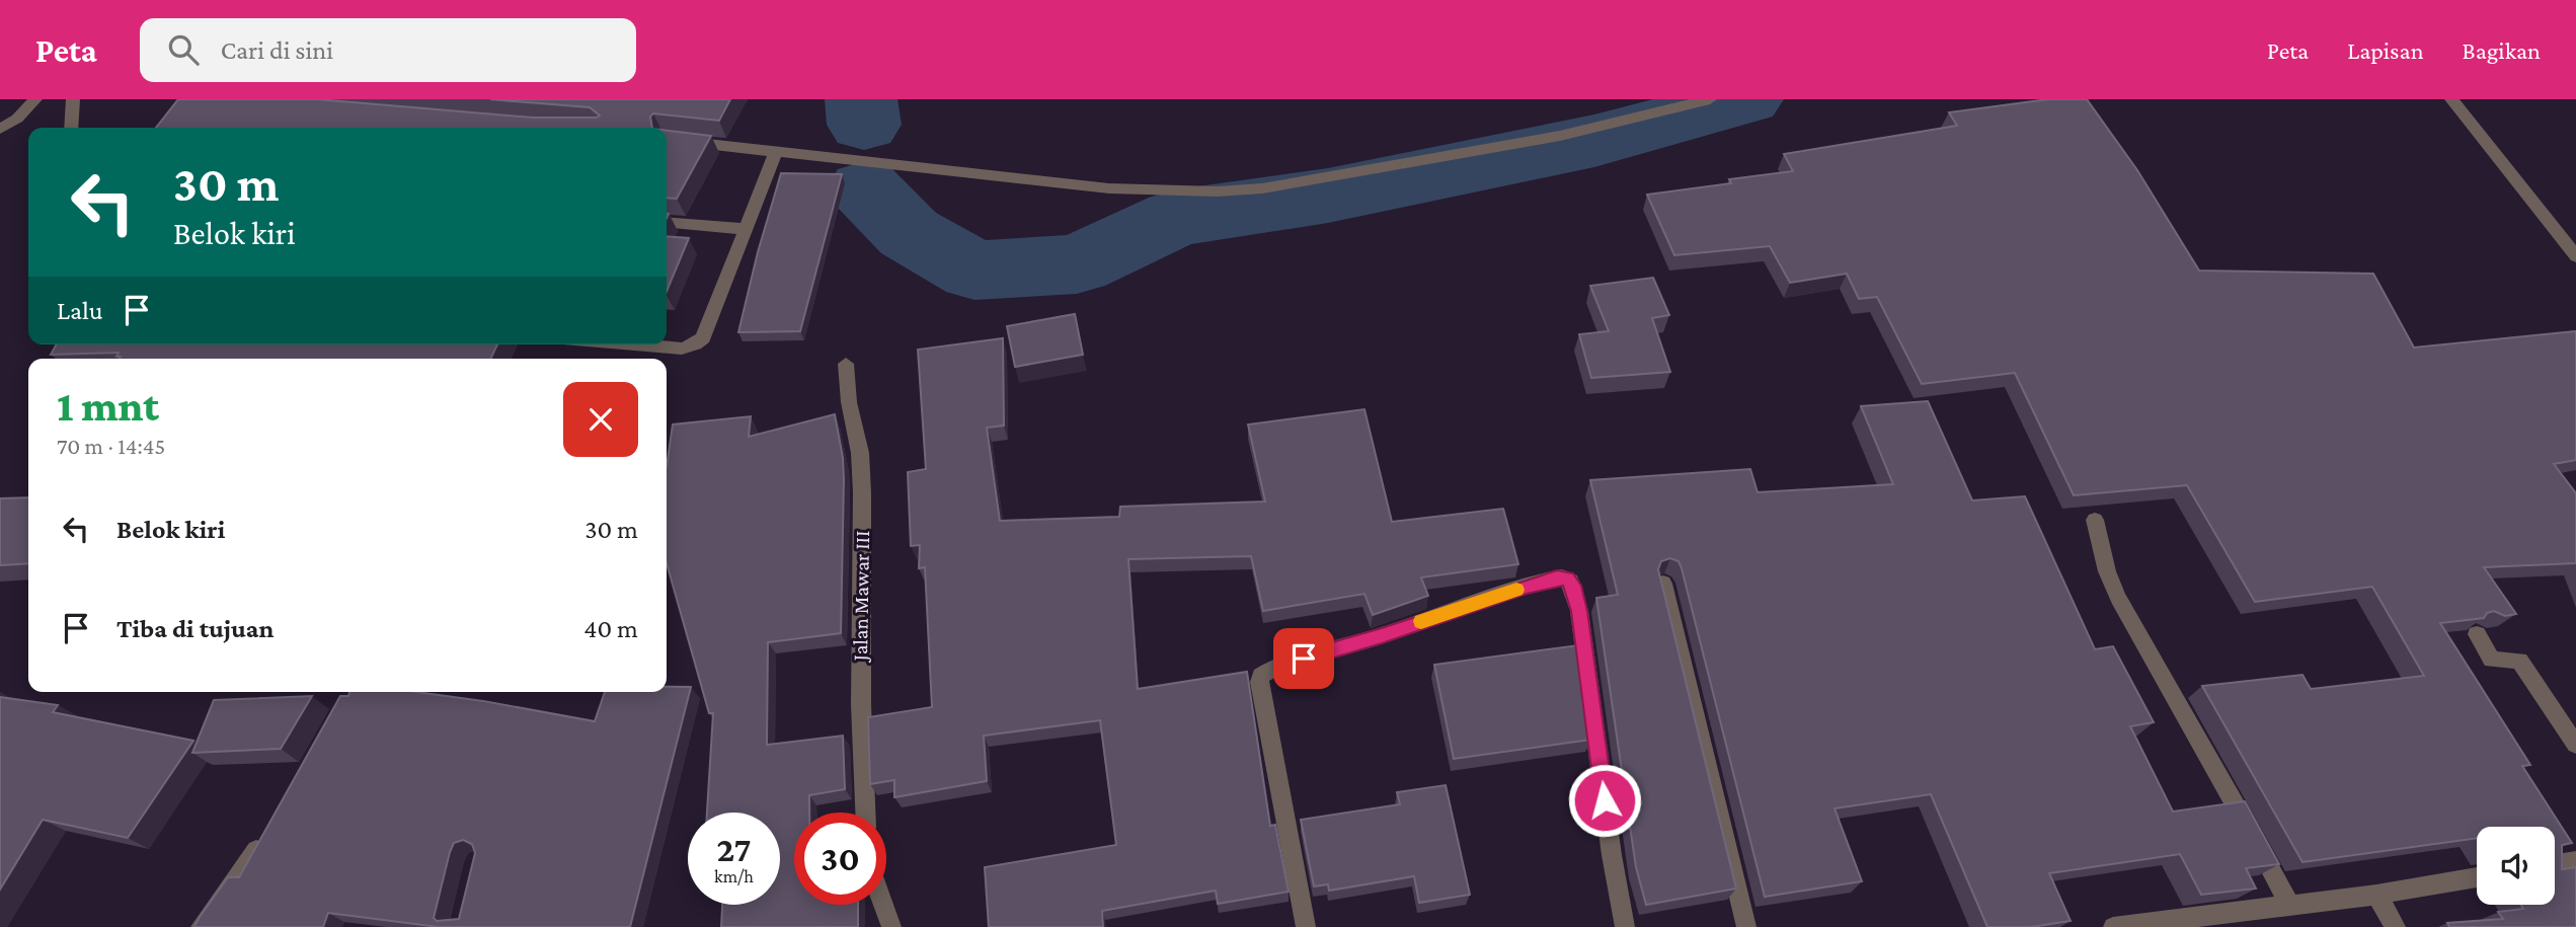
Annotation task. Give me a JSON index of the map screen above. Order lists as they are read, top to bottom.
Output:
{
  "streets": {
    "street": ["Jalan Mawar III"]
  },
  "page": {
    "header": "Peta",
    "search": "Cari di sini",
    "nav": ["Peta", "Lapisan", "Bagikan"],
    "turn": ["30 m", "Belok kiri"],
    "then": "Lalu",
    "heading": ["1 mnt", "70 m · 14:45"],
    "list": [
      {
        "name": "Belok kiri",
        "value": "30 m"
      },
      {
        "name": "Tiba di tujuan",
        "value": "40 m"
      }
    ],
    "speed": "27 km/h",
    "limit": "30"
  }
}
